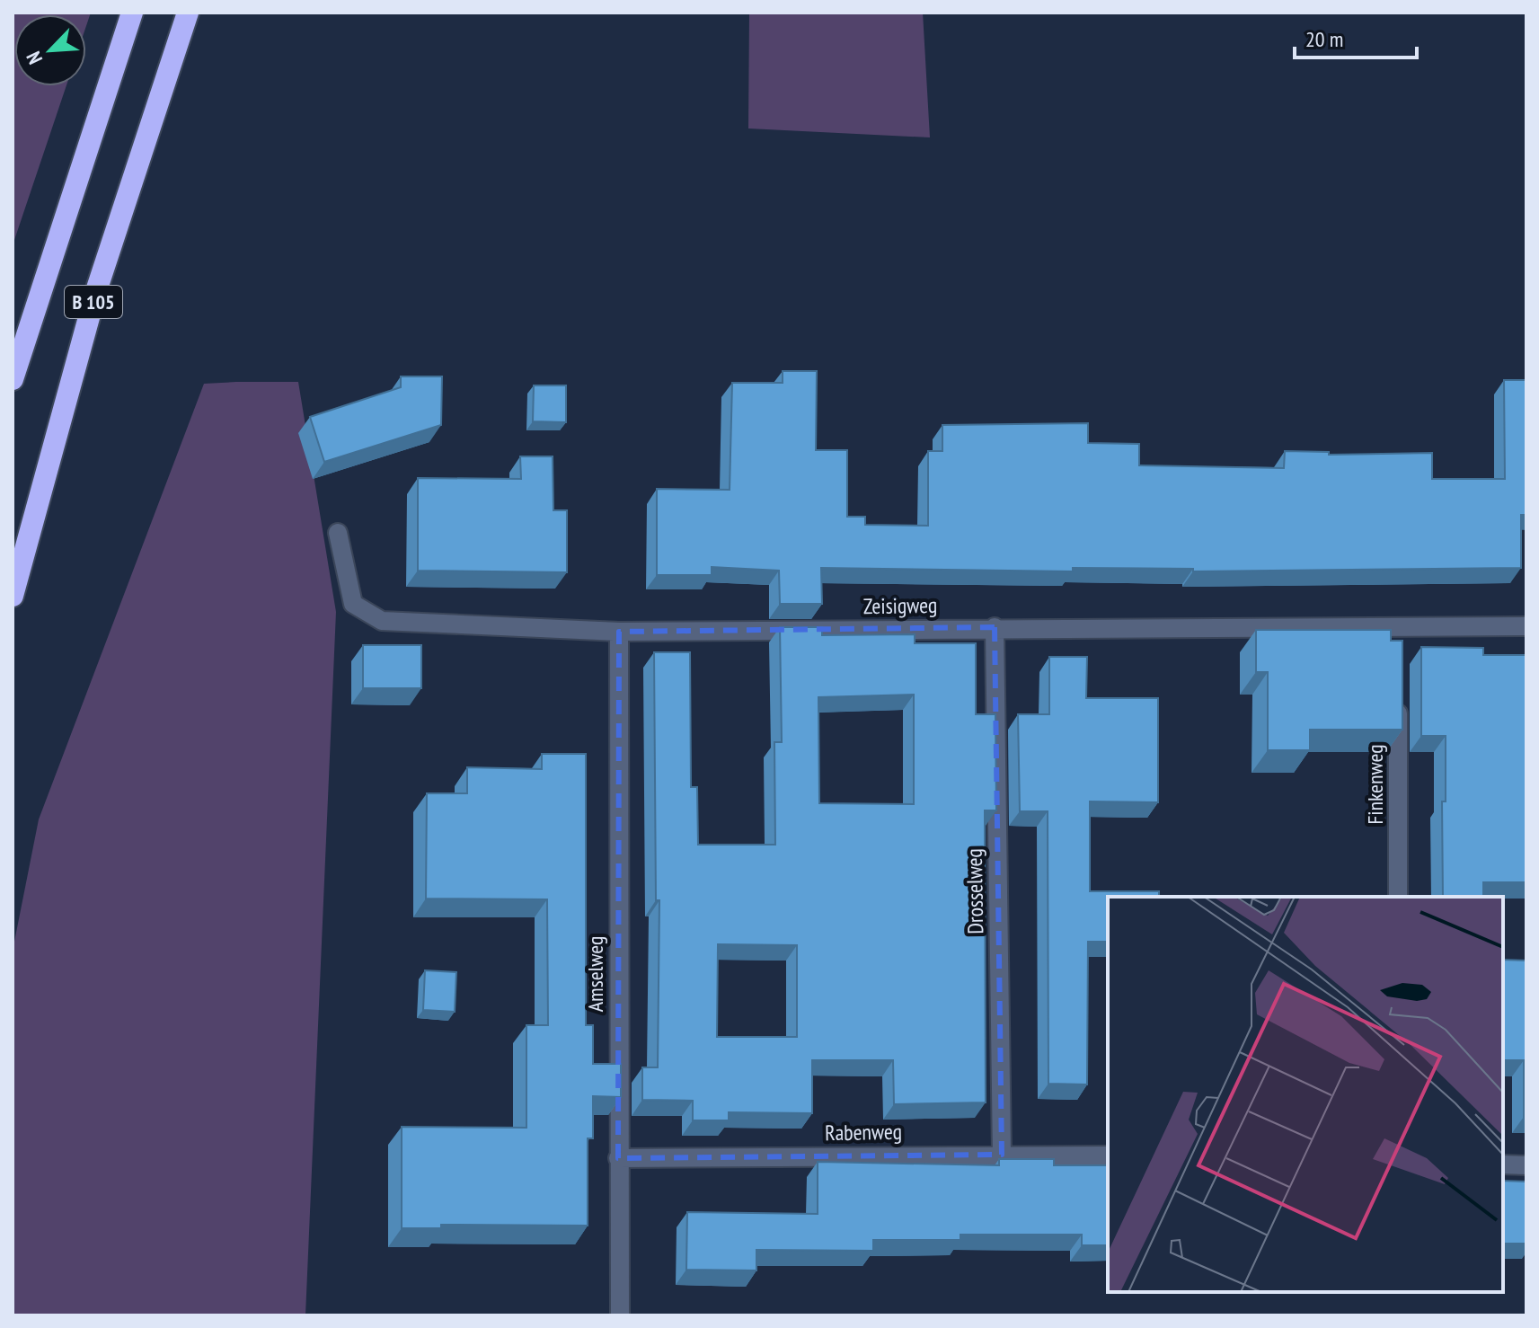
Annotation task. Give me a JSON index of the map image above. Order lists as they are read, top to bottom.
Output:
{
  "streets": {
    "highway": ["B 105"],
    "street": [
      "Zeisigweg",
      "Finkenweg",
      "Drosselweg",
      "Amselweg",
      "Rabenweg"
    ]
  },
  "crossings": [
    ["Zeisigweg", "Drosselweg"],
    ["Zeisigweg", "Amselweg"],
    ["Drosselweg", "Rabenweg"],
    ["Amselweg", "Rabenweg"]
  ],
  "scale_bar": "20 m",
  "north": "bottom left"
}
